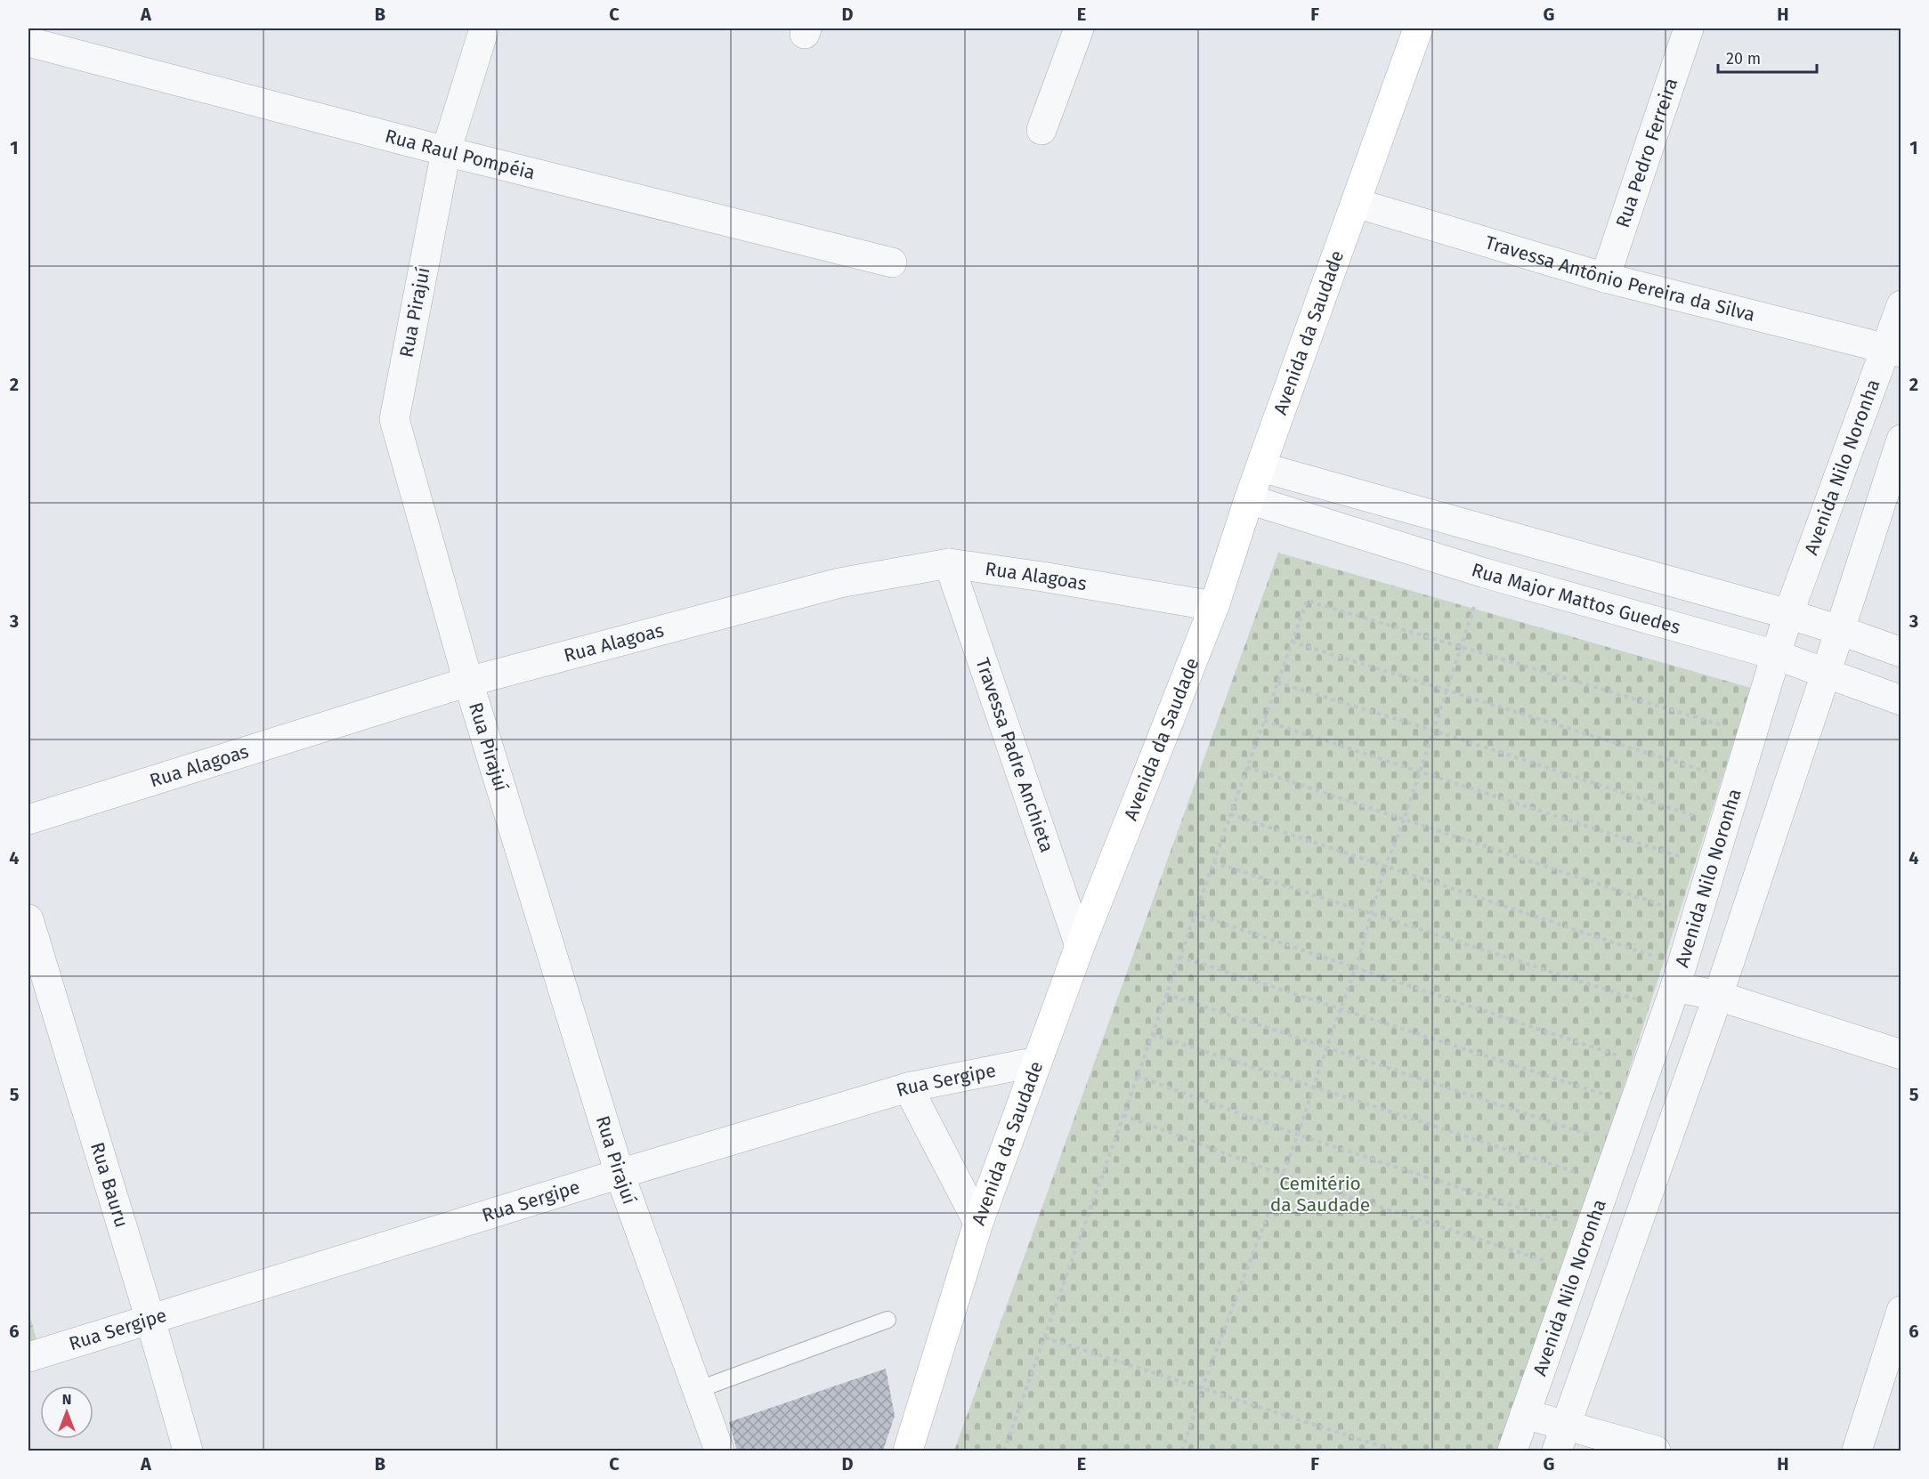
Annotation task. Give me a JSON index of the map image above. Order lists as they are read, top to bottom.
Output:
{
  "streets": {
    "main road": ["Avenida da Saudade"],
    "street": [
      "Rua Pedro Ferreira",
      "Rua Raul Pompéia",
      "Travessa Antônio Pereira da Silva",
      "Rua Pirajuí",
      "Avenida Nilo Noronha",
      "Rua Alagoas",
      "Rua Major Mattos Guedes",
      "Travessa Padre Anchieta",
      "Rua Sergipe",
      "Rua Bauru"
    ]
  },
  "crossings": [
    ["Rua Pedro Ferreira", "Travessa Antônio Pereira da Silva"],
    ["Rua Raul Pompéia", "Rua Pirajuí"],
    ["Travessa Antônio Pereira da Silva", "Avenida da Saudade"],
    ["Travessa Antônio Pereira da Silva", "Avenida Nilo Noronha"],
    ["Rua Pirajuí", "Rua Alagoas"],
    ["Rua Pirajuí", "Rua Sergipe"],
    ["Avenida da Saudade", "Rua Alagoas"],
    ["Avenida da Saudade", "Rua Major Mattos Guedes"],
    ["Avenida da Saudade", "Travessa Padre Anchieta"],
    ["Avenida da Saudade", "Rua Sergipe"],
    ["Avenida Nilo Noronha", "Rua Major Mattos Guedes"],
    ["Rua Alagoas", "Travessa Padre Anchieta"],
    ["Rua Sergipe", "Rua Bauru"]
  ],
  "parks": ["Cemitério da Saudade"],
  "scale_bar": "20 m",
  "north": "top",
  "grid": {
    "columns": [
      "A",
      "B",
      "C",
      "D",
      "E",
      "F",
      "G",
      "H"
    ],
    "rows": [
      "1",
      "2",
      "3",
      "4",
      "5",
      "6"
    ]
  }
}
